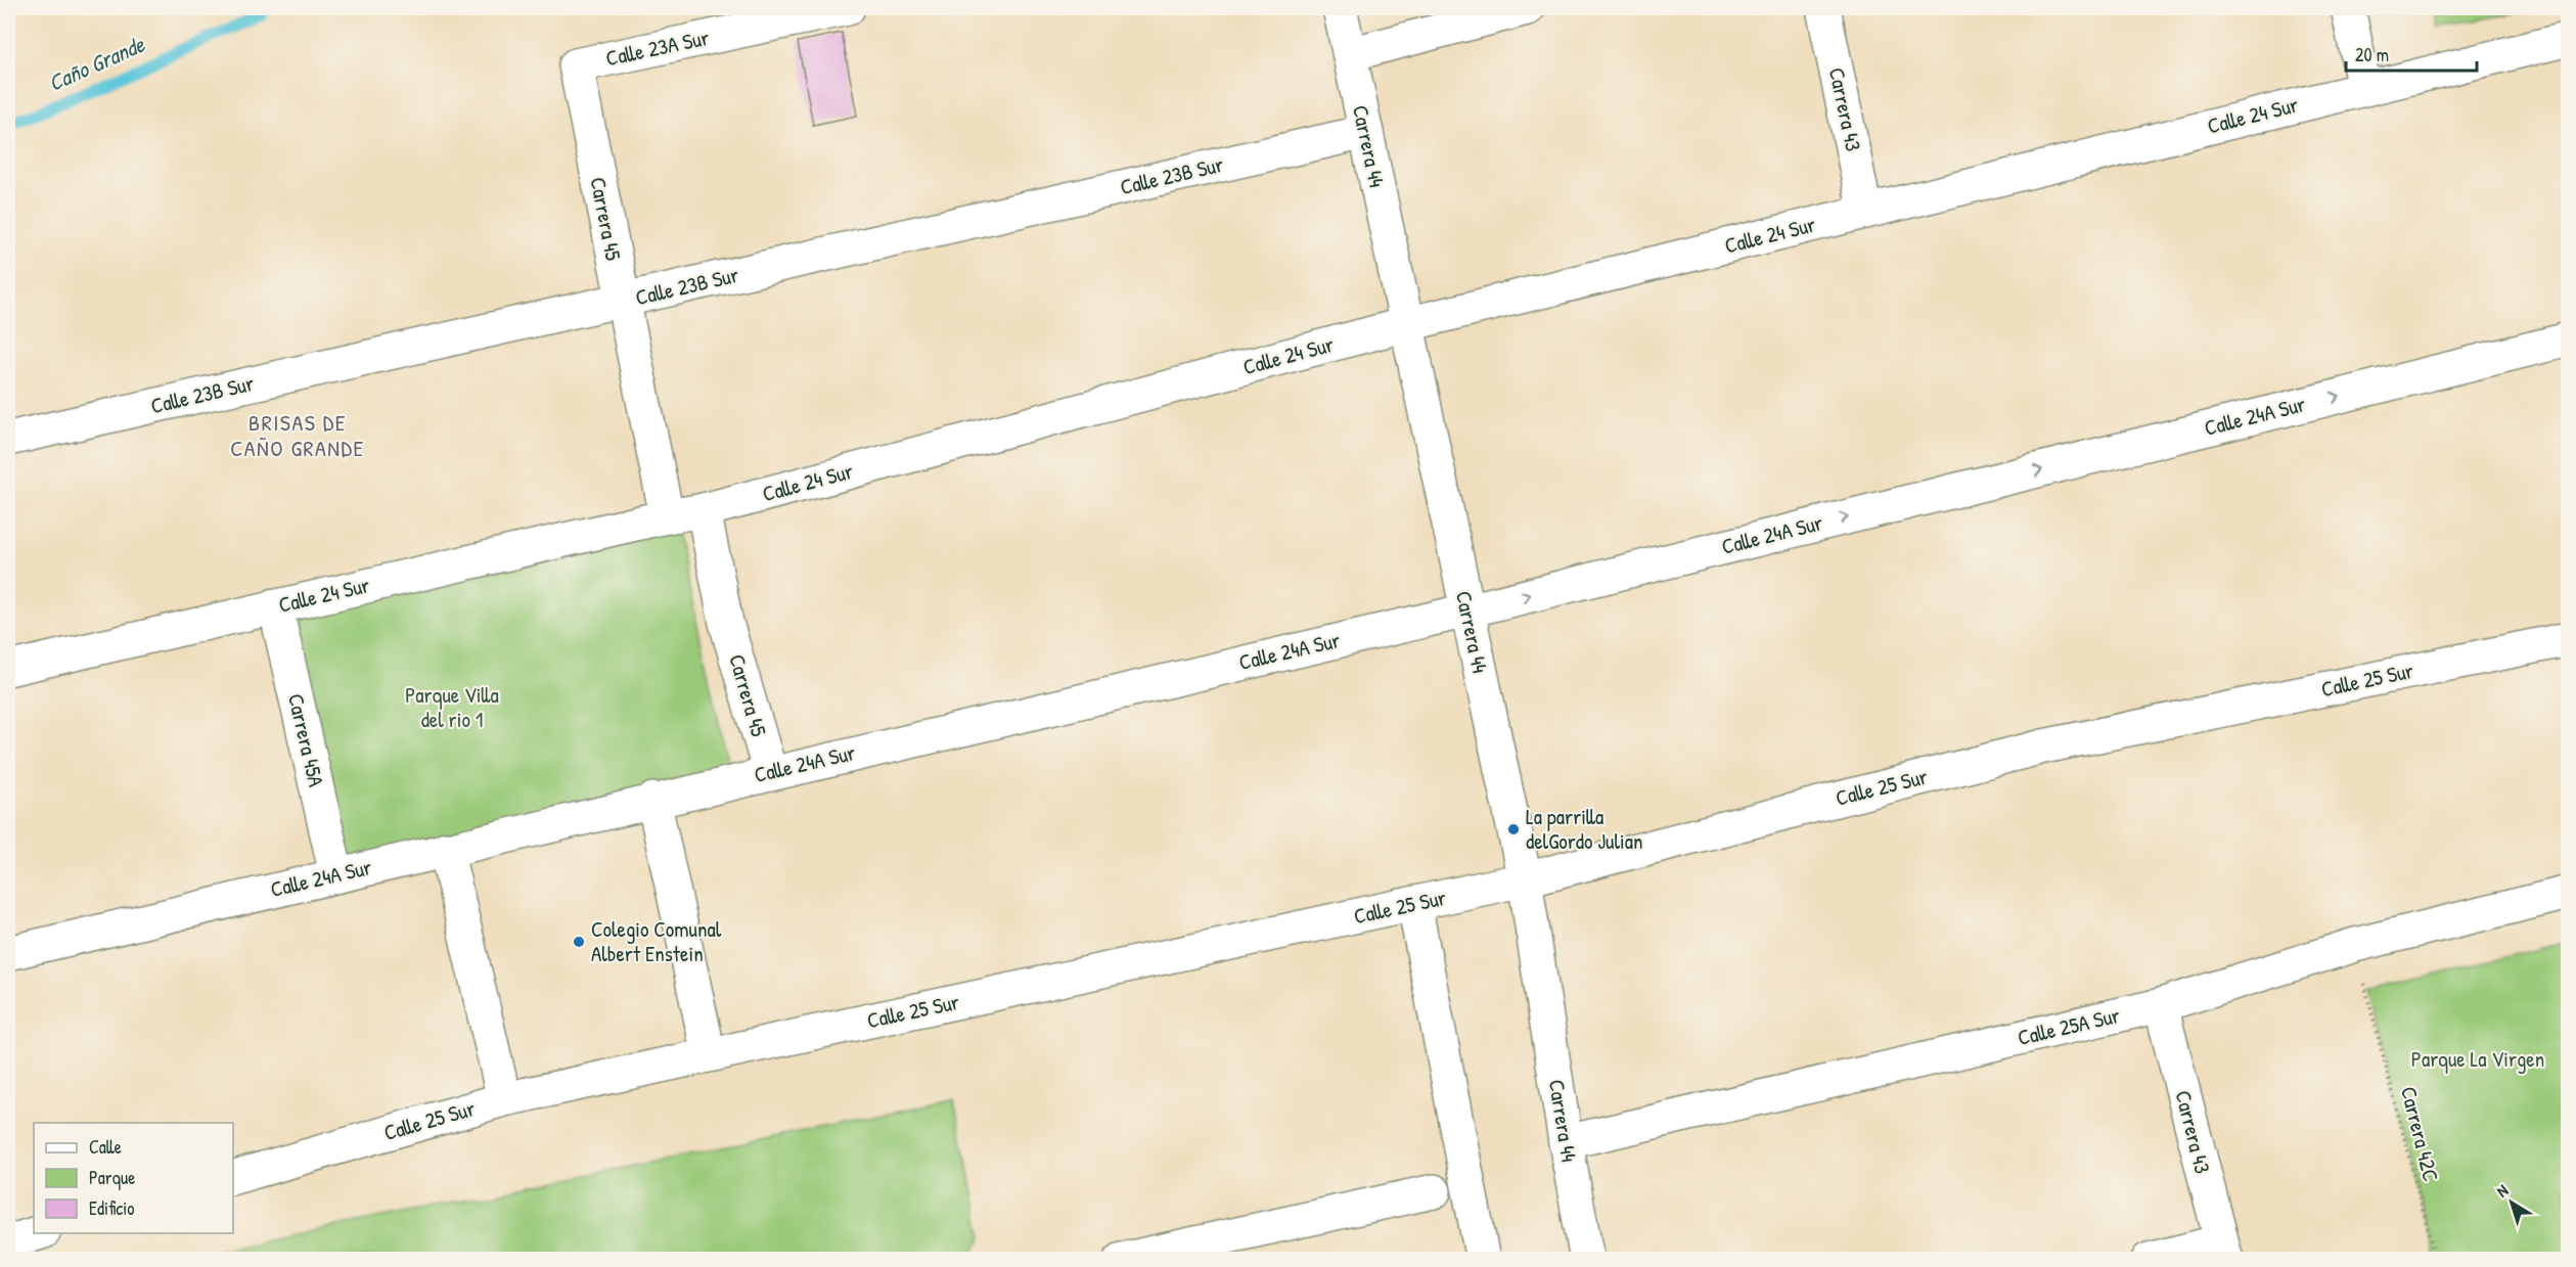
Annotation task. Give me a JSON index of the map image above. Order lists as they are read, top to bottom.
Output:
{
  "streets": {
    "street": [
      "Calle 23A Sur",
      "Carrera 43",
      "Calle 24 Sur",
      "Carrera 44",
      "Calle 23B Sur",
      "Carrera 45",
      "Calle 24A Sur",
      "Calle 25 Sur",
      "Carrera 45A",
      "Calle 25A Sur"
    ],
    "path": ["Carrera 42C"]
  },
  "crossings": [
    ["Calle 23A Sur", "Carrera 45"],
    ["Carrera 43", "Calle 24 Sur"],
    ["Carrera 43", "Calle 25A Sur"],
    ["Calle 24 Sur", "Carrera 44"],
    ["Calle 24 Sur", "Carrera 45"],
    ["Calle 24 Sur", "Carrera 45A"],
    ["Carrera 44", "Calle 23B Sur"],
    ["Carrera 44", "Calle 24A Sur"],
    ["Carrera 44", "Calle 25 Sur"],
    ["Carrera 44", "Calle 25A Sur"],
    ["Calle 23B Sur", "Carrera 45"],
    ["Carrera 45", "Calle 24A Sur"],
    ["Calle 24A Sur", "Carrera 45A"],
    ["Calle 25A Sur", "Carrera 42C"]
  ],
  "one_way": ["Calle 24A Sur"],
  "districts": ["BRISAS DE CAÑO GRANDE"],
  "water": ["Caño Grande"],
  "parks": ["Parque Villa del rio 1", "Parque La Virgen"],
  "places": ["La parrilla delGordo Julian", "Colegio Comunal Albert Enstein"],
  "legend": ["Calle", "Parque", "Edificio"],
  "scale_bar": "20 m",
  "north": "top left"
}
